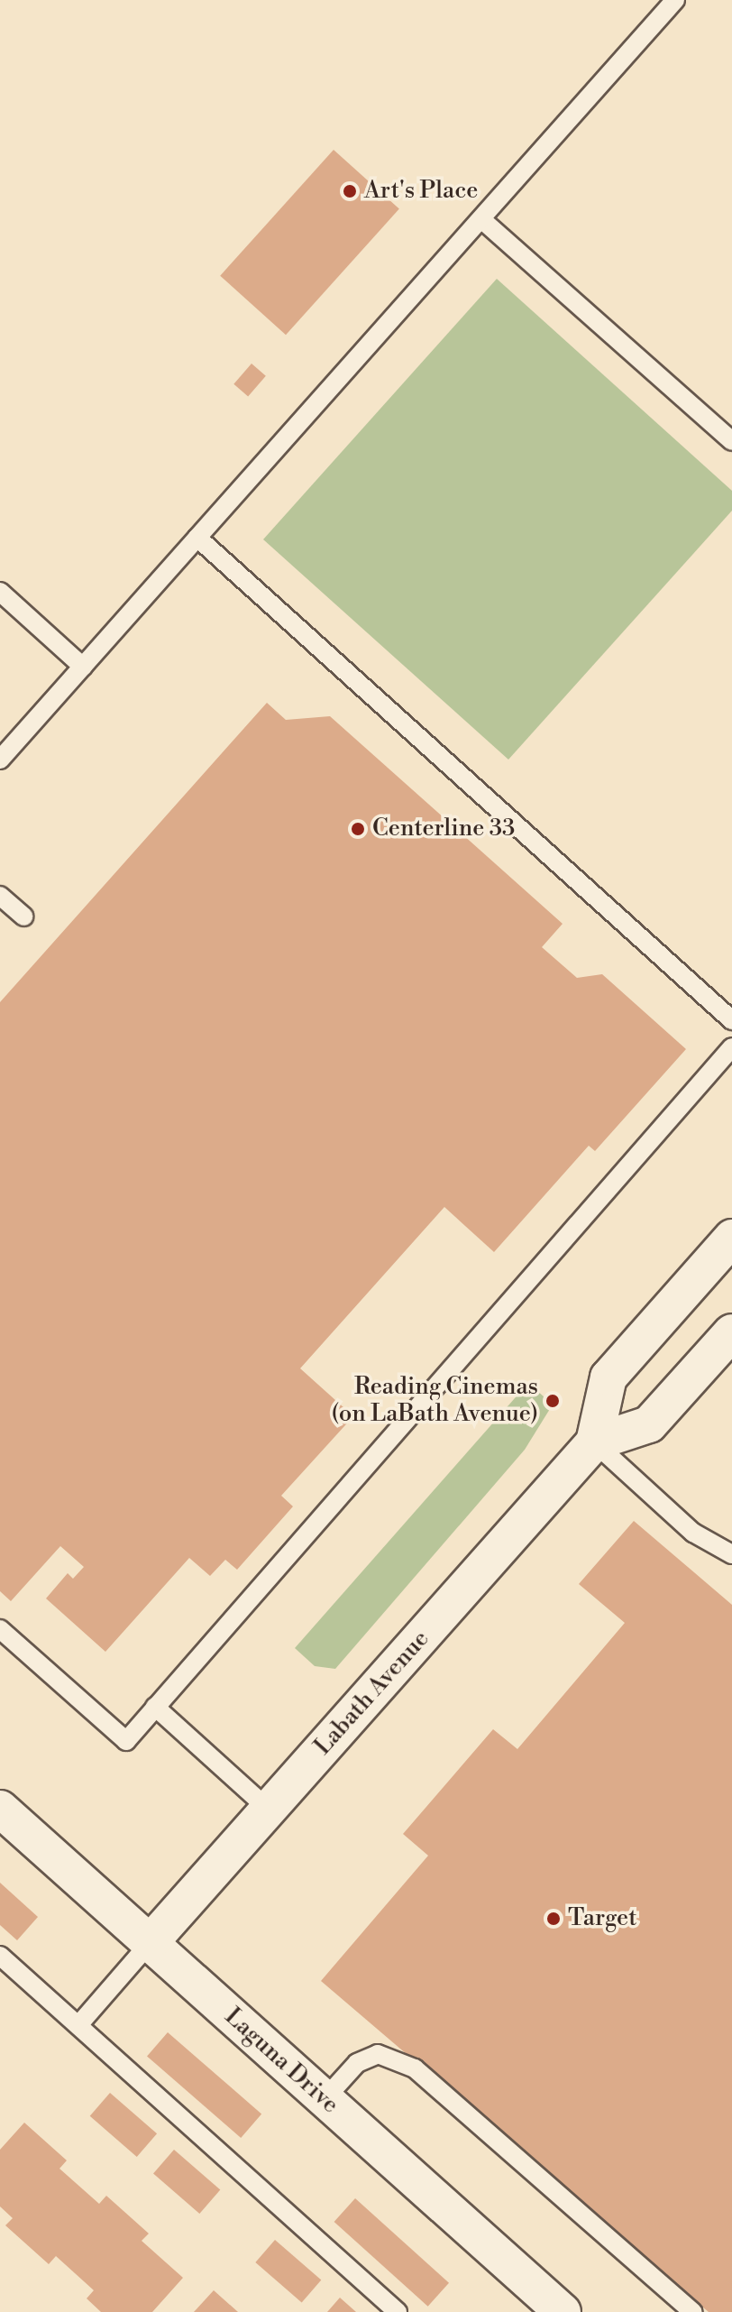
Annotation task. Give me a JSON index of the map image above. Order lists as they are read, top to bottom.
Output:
{
  "streets": {
    "street": ["Labath Avenue", "Laguna Drive"]
  },
  "crossings": [
    ["Labath Avenue", "Laguna Drive"]
  ],
  "places": [
    "Art's Place",
    "Centerline 33",
    "Reading Cinemas (on LaBath Avenue)",
    "Target"
  ]
}
